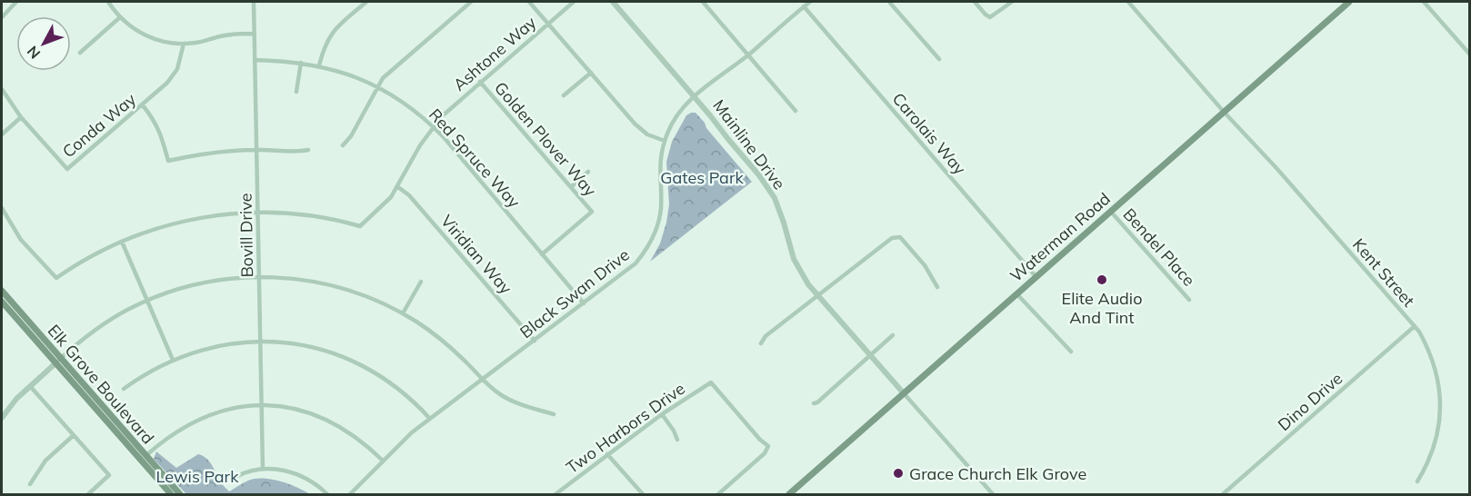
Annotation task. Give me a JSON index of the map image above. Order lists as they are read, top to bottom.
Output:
{
  "streets": {
    "main road": ["Waterman Road", "Elk Grove Boulevard"],
    "street": [
      "Ashtone Way",
      "Conda Way",
      "Carolais Way",
      "Golden Plover Way",
      "Mainline Drive",
      "Red Spruce Way",
      "Bovill Drive",
      "Bendel Place",
      "Viridian Way",
      "Kent Street",
      "Black Swan Drive",
      "Dino Drive",
      "Two Harbors Drive"
    ]
  },
  "crossings": [
    ["Ashtone Way", "Golden Plover Way"],
    ["Ashtone Way", "Red Spruce Way"],
    ["Ashtone Way", "Bovill Drive"],
    ["Ashtone Way", "Viridian Way"],
    ["Carolais Way", "Waterman Road"],
    ["Carolais Way", "Black Swan Drive"],
    ["Golden Plover Way", "Red Spruce Way"],
    ["Mainline Drive", "Waterman Road"],
    ["Mainline Drive", "Black Swan Drive"],
    ["Red Spruce Way", "Bovill Drive"],
    ["Red Spruce Way", "Black Swan Drive"],
    ["Waterman Road", "Bendel Place"],
    ["Waterman Road", "Kent Street"],
    ["Viridian Way", "Black Swan Drive"],
    ["Kent Street", "Dino Drive"]
  ],
  "parks": ["Gates Park", "Lewis Park"],
  "places": ["Elite Audio And Tint", "Grace Church Elk Grove"],
  "north": "bottom left"
}
